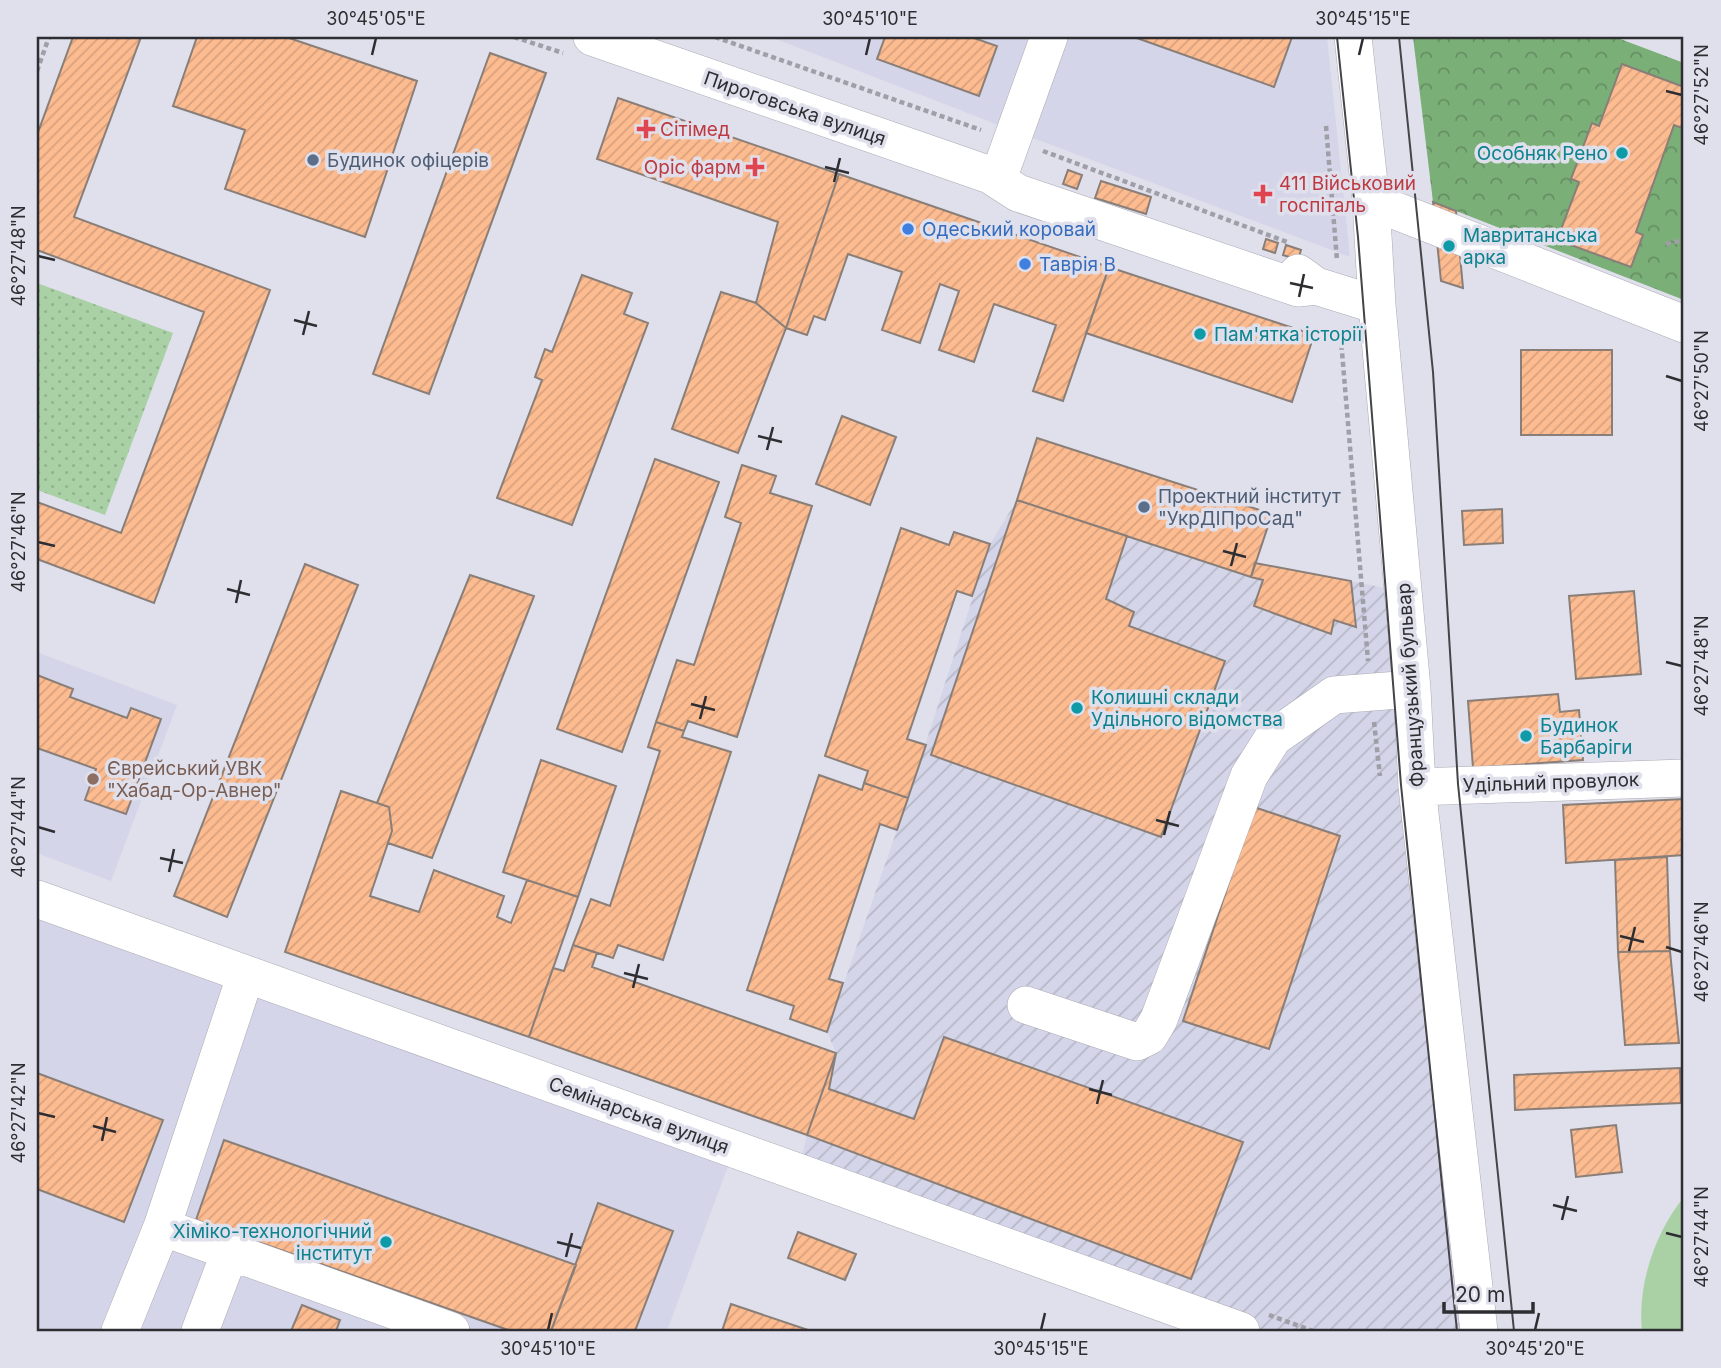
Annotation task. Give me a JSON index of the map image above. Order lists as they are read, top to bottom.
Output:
{
  "streets": {
    "street": [
      "Пироговська вулиця",
      "Французький бульвар",
      "Удільний провулок",
      "Семінарська вулиця"
    ]
  },
  "crossings": [
    ["Пироговська вулиця", "Французький бульвар"],
    ["Французький бульвар", "Удільний провулок"]
  ],
  "places": {
    "health": ["Сітімед", "Оріс фарм", "411 Військовий госпіталь"],
    "other": [
      "Особняк Рено",
      "Будинок офіцерів",
      "Одеський коровай",
      "Мавританська арка",
      "Таврія В",
      "Пам'ятка історії",
      "Проектний інститут \"УкрДІПроСад\"",
      "Колишні склади Удільного відомства",
      "Будинок Барбаріги",
      "Єврейський УВК \"Хабад-Ор-Авнер\"",
      "Хіміко-технологічний інститут"
    ]
  },
  "scale_bar": "20 m",
  "coordinates": [
    "30°45'05\"E",
    "30°45'10\"E",
    "30°45'15\"E",
    "46°27'52\"N",
    "46°27'48\"N",
    "46°27'50\"N",
    "46°27'46\"N",
    "46°27'44\"N",
    "46°27'42\"N",
    "30°45'20\"E"
  ]
}
